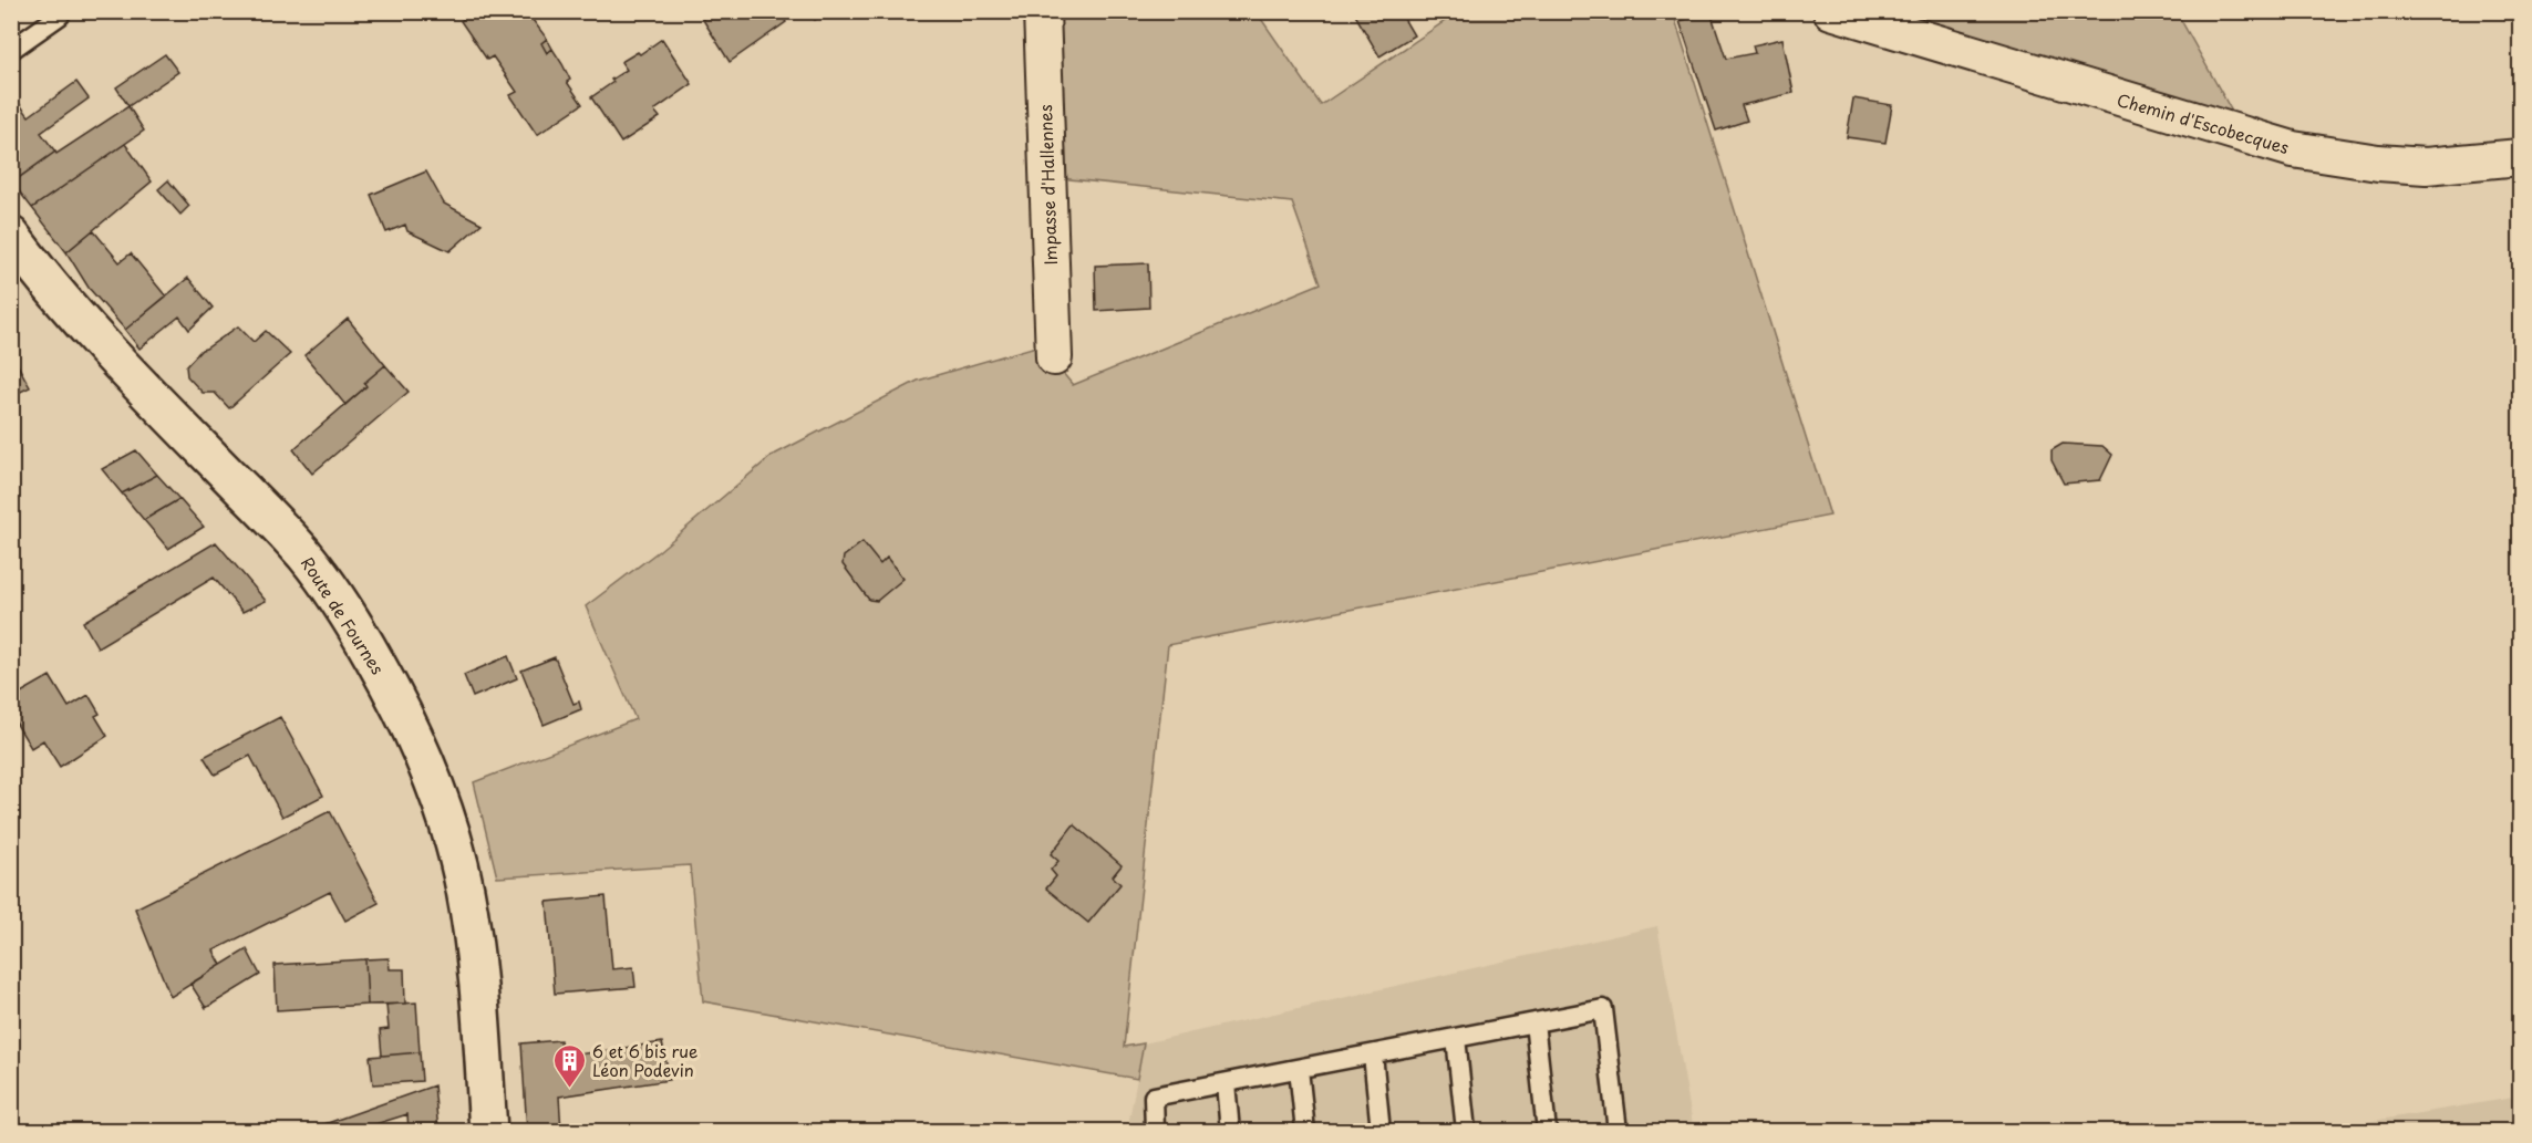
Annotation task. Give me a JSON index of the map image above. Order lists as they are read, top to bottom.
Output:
{
  "streets": {
    "main road": ["Route de Fournes"],
    "street": ["Chemin d'Escobecques", "Impasse d'Hallennes"]
  },
  "places": {
    "building": ["6 et 6 bis rue Léon Podevin"]
  }
}
